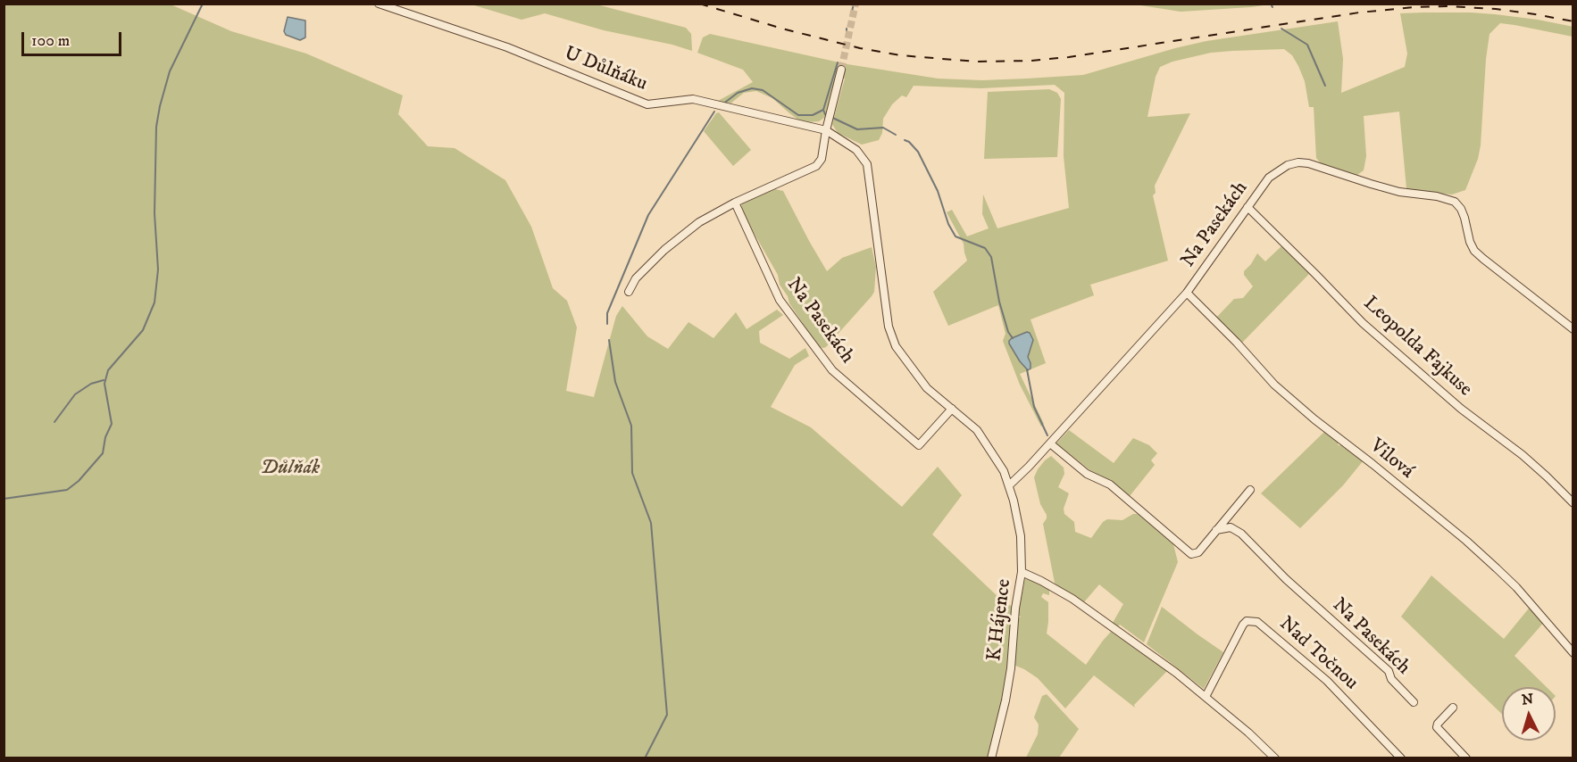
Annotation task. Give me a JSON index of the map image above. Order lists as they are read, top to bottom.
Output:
{
  "streets": {
    "street": [
      "U Důlňáku",
      "Na Pasekách",
      "Leopolda Fajkuse",
      "Vilová",
      "K Hájence",
      "Nad Točnou"
    ]
  },
  "crossings": [
    ["Na Pasekách", "Leopolda Fajkuse"],
    ["Na Pasekách", "Vilová"],
    ["Na Pasekách", "K Hájence"]
  ],
  "parks": ["Důlňák"],
  "scale_bar": "100 m",
  "north": "top"
}
